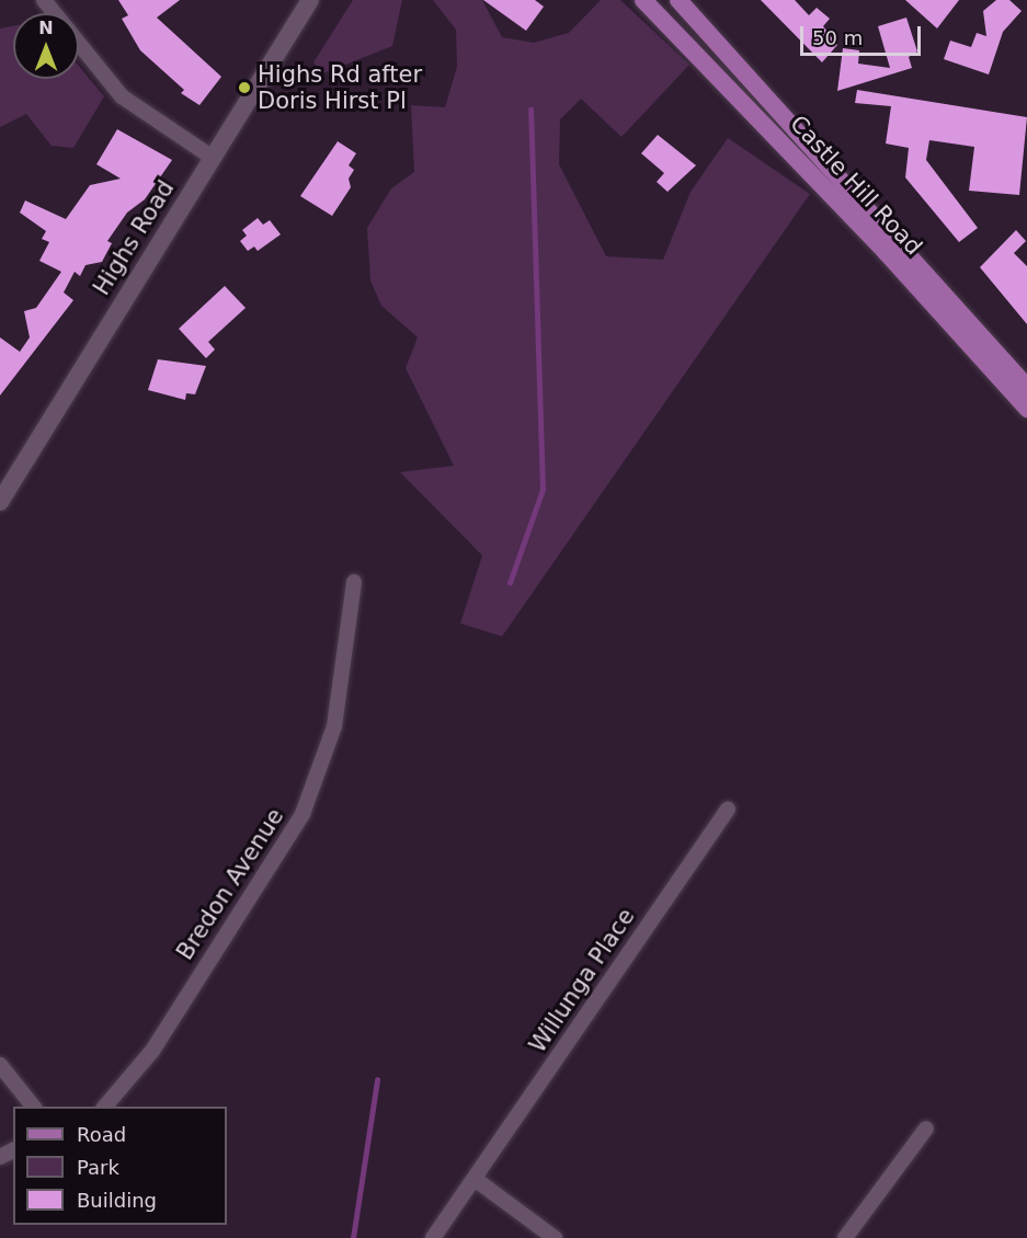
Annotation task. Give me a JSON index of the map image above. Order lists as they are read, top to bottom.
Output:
{
  "streets": {
    "main road": ["Castle Hill Road"],
    "street": ["Highs Road", "Bredon Avenue", "Willunga Place"]
  },
  "places": ["Highs Rd after Doris Hirst Pl"],
  "legend": ["Road", "Park", "Building"],
  "scale_bar": "50 m",
  "north": "top"
}
